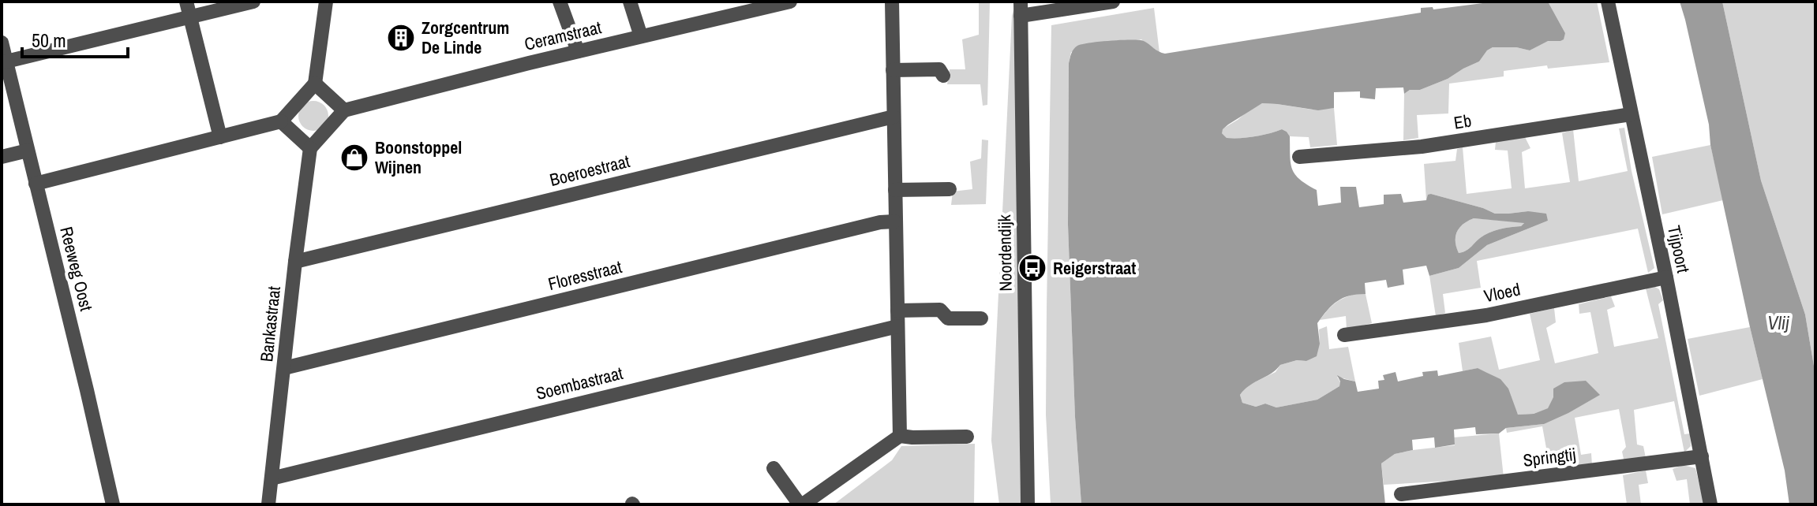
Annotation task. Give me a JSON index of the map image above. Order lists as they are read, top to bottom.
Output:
{
  "streets": {
    "street": [
      "Ceramstraat",
      "Eb",
      "Boeroestraat",
      "Tijpoort",
      "Noordendijk",
      "Reeweg Oost",
      "Floresstraat",
      "Vloed",
      "Bankastraat",
      "Soembastraat",
      "Springtij"
    ]
  },
  "crossings": [
    ["Eb", "Tijpoort"],
    ["Boeroestraat", "Bankastraat"],
    ["Tijpoort", "Vloed"],
    ["Tijpoort", "Springtij"],
    ["Floresstraat", "Bankastraat"],
    ["Bankastraat", "Soembastraat"]
  ],
  "water": ["Vlij"],
  "places": {
    "building": ["Zorgcentrum De Linde"],
    "shop": ["Boonstoppel Wijnen"],
    "bus stop": ["Reigerstraat"]
  },
  "scale_bar": "50 m"
}
